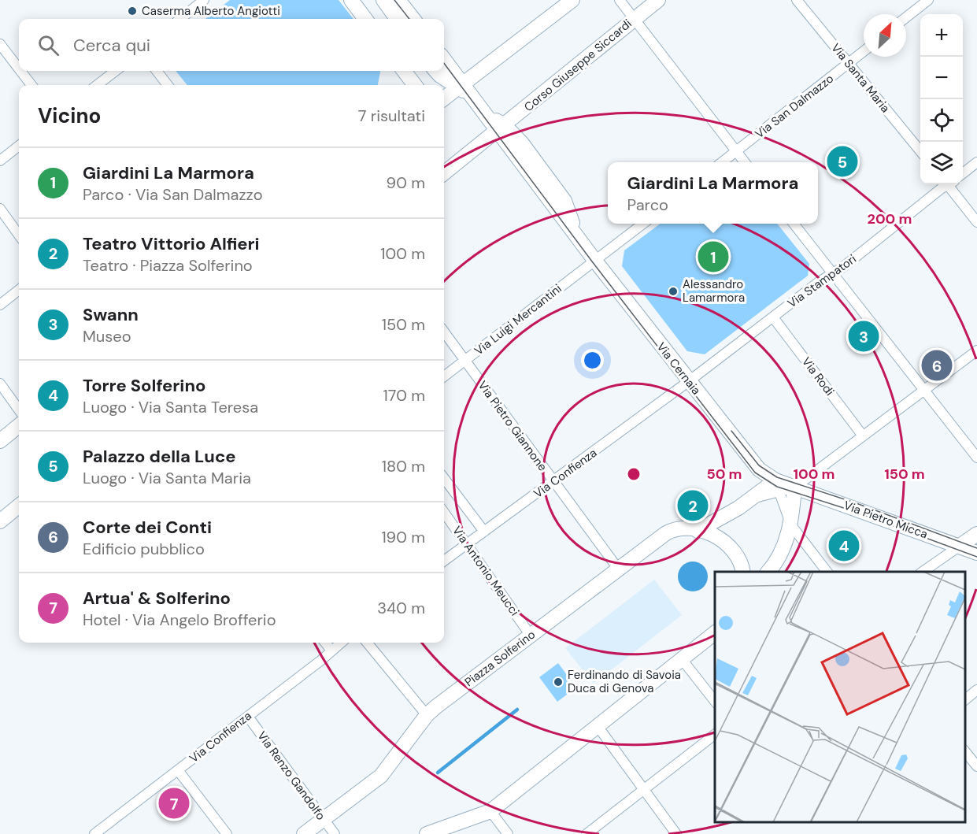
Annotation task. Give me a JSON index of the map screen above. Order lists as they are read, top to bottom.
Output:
{
  "streets": {
    "street": [
      "Corso Giuseppe Siccardi",
      "Via Santa Maria",
      "Via San Dalmazzo",
      "Via Stampatori",
      "Via Luigi Mercantini",
      "Via Cernaia",
      "Via Rodi",
      "Via Pietro Giannone",
      "Via Confienza",
      "Via Pietro Micca",
      "Via Antonio Meucci",
      "Piazza Solferino",
      "Via Renzo Gandolfo"
    ]
  },
  "crossings": [
    ["Corso Giuseppe Siccardi", "Via Cernaia"],
    ["Via Santa Maria", "Via San Dalmazzo"],
    ["Via Stampatori", "Via Cernaia"],
    ["Via Stampatori", "Via Rodi"],
    ["Via Stampatori", "Via Confienza"],
    ["Via Luigi Mercantini", "Via Cernaia"],
    ["Via Luigi Mercantini", "Via Pietro Giannone"],
    ["Via Cernaia", "Via Confienza"],
    ["Via Cernaia", "Via Pietro Micca"],
    ["Via Pietro Giannone", "Via Confienza"],
    ["Via Pietro Giannone", "Piazza Solferino"],
    ["Via Confienza", "Via Antonio Meucci"],
    ["Via Confienza", "Via Renzo Gandolfo"],
    ["Via Antonio Meucci", "Piazza Solferino"],
    ["Piazza Solferino", "Via Renzo Gandolfo"]
  ],
  "places": ["Caserma Alberto Angiotti", "Alessandro Lamarmora", "Ferdinando di Savoia Duca di Genova"],
  "north": "top right",
  "page": {
    "map_buttons": ["+", "−"],
    "search": "Cerca qui",
    "heading": ["Vicino", "7 risultati"],
    "pins": [
      "5",
      "1",
      "3",
      "6",
      "2",
      "4",
      "7"
    ],
    "list": [
      {
        "mark": "1",
        "name": "Giardini La Marmora",
        "note": "Parco · Via San Dalmazzo",
        "value": "90 m"
      },
      {
        "mark": "2",
        "name": "Teatro Vittorio Alfieri",
        "note": "Teatro · Piazza Solferino",
        "value": "100 m"
      },
      {
        "mark": "3",
        "name": "Swann",
        "note": "Museo",
        "value": "150 m"
      },
      {
        "mark": "4",
        "name": "Torre Solferino",
        "note": "Luogo · Via Santa Teresa",
        "value": "170 m"
      },
      {
        "mark": "5",
        "name": "Palazzo della Luce",
        "note": "Luogo · Via Santa Maria",
        "value": "180 m"
      },
      {
        "mark": "6",
        "name": "Corte dei Conti",
        "note": "Edificio pubblico",
        "value": "190 m"
      },
      {
        "mark": "7",
        "name": "Artua' & Solferino",
        "note": "Hotel · Via Angelo Brofferio",
        "value": "340 m"
      }
    ],
    "popup": ["Giardini La Marmora", "Parco"]
  },
  "rings": [
    "200 m",
    "50 m",
    "100 m",
    "150 m"
  ]
}
